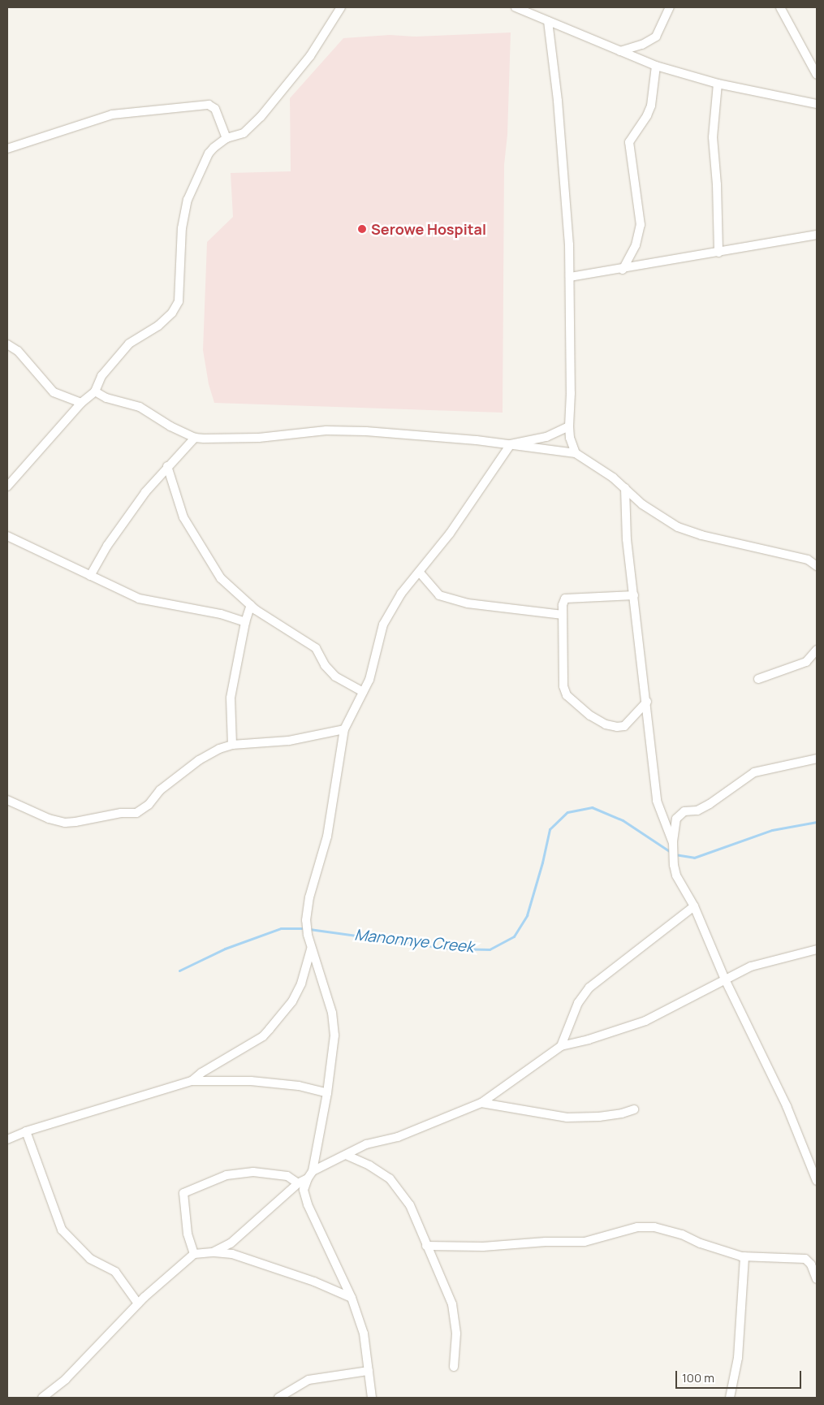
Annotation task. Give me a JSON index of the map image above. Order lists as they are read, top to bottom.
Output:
{
  "water": ["Manonnye Creek"],
  "places": ["Serowe Hospital"],
  "scale_bar": "100 m"
}
